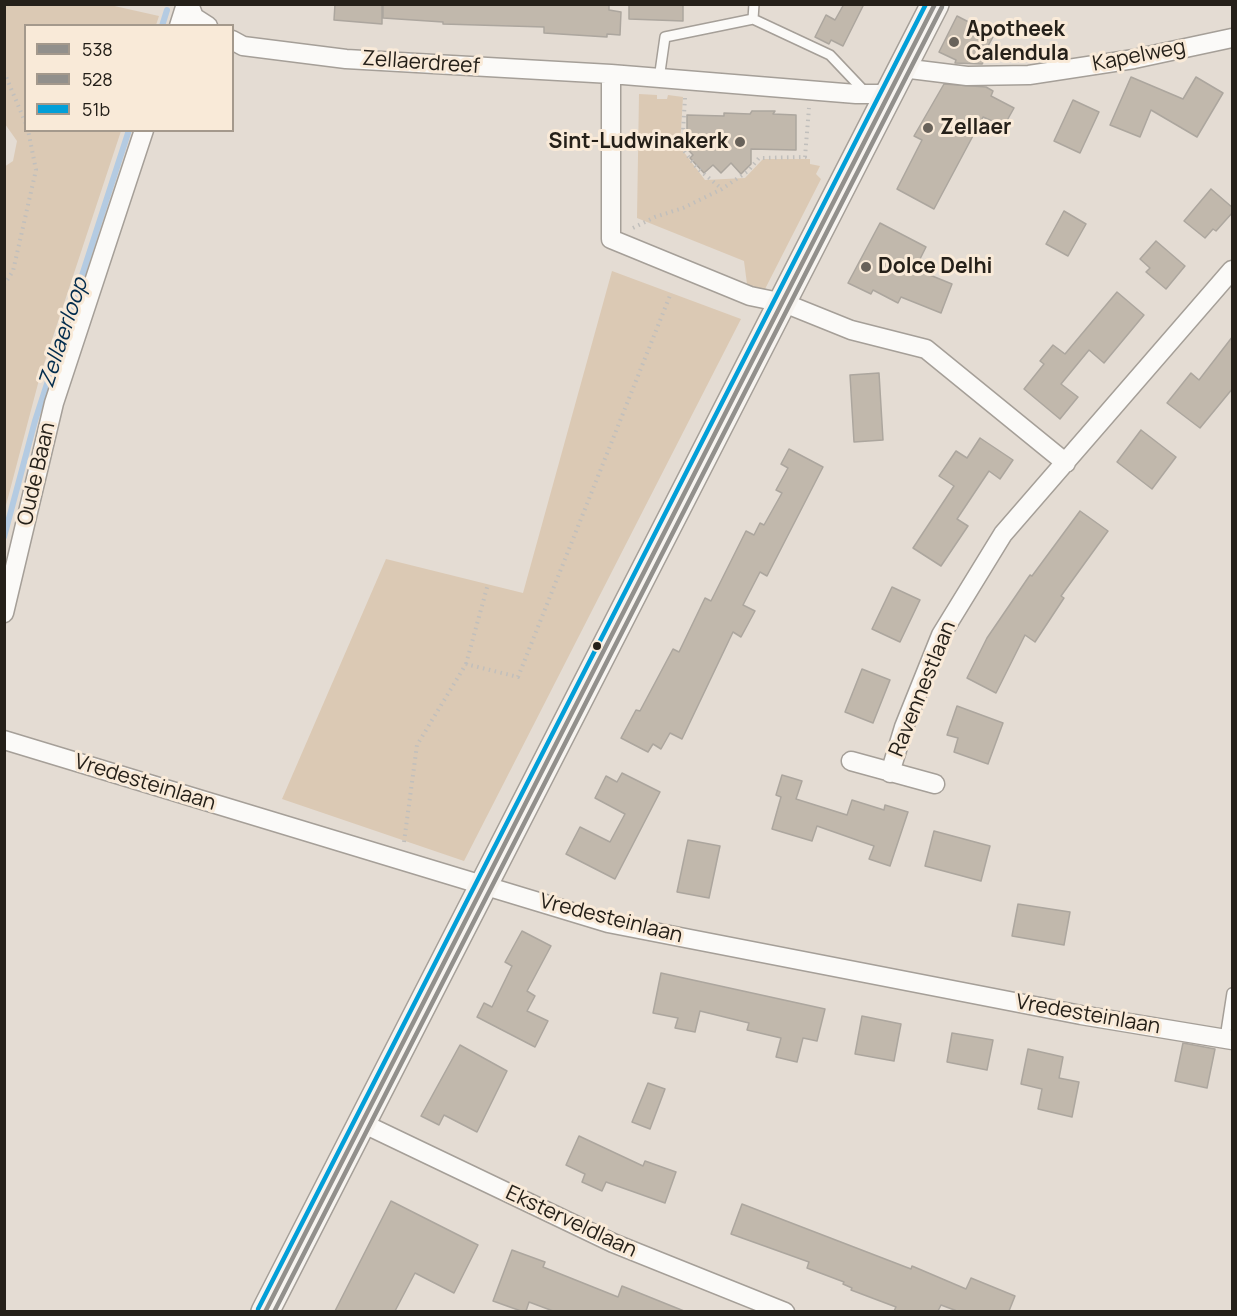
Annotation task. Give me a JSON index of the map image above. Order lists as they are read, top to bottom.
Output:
{
  "streets": {
    "street": [
      "Kapelweg",
      "Zellaerdreef",
      "Oude Baan",
      "Ravennestlaan",
      "Vredesteinlaan",
      "Eksterveldlaan"
    ]
  },
  "water": ["Zellaerloop"],
  "places": [
    "Apotheek Calendula",
    "Zellaer",
    "Sint-Ludwinakerk",
    "Dolce Delhi"
  ],
  "lines": ["transit line 538", "transit line 51b", "transit line 528"],
  "legend": ["538", "528", "51b"]
}
